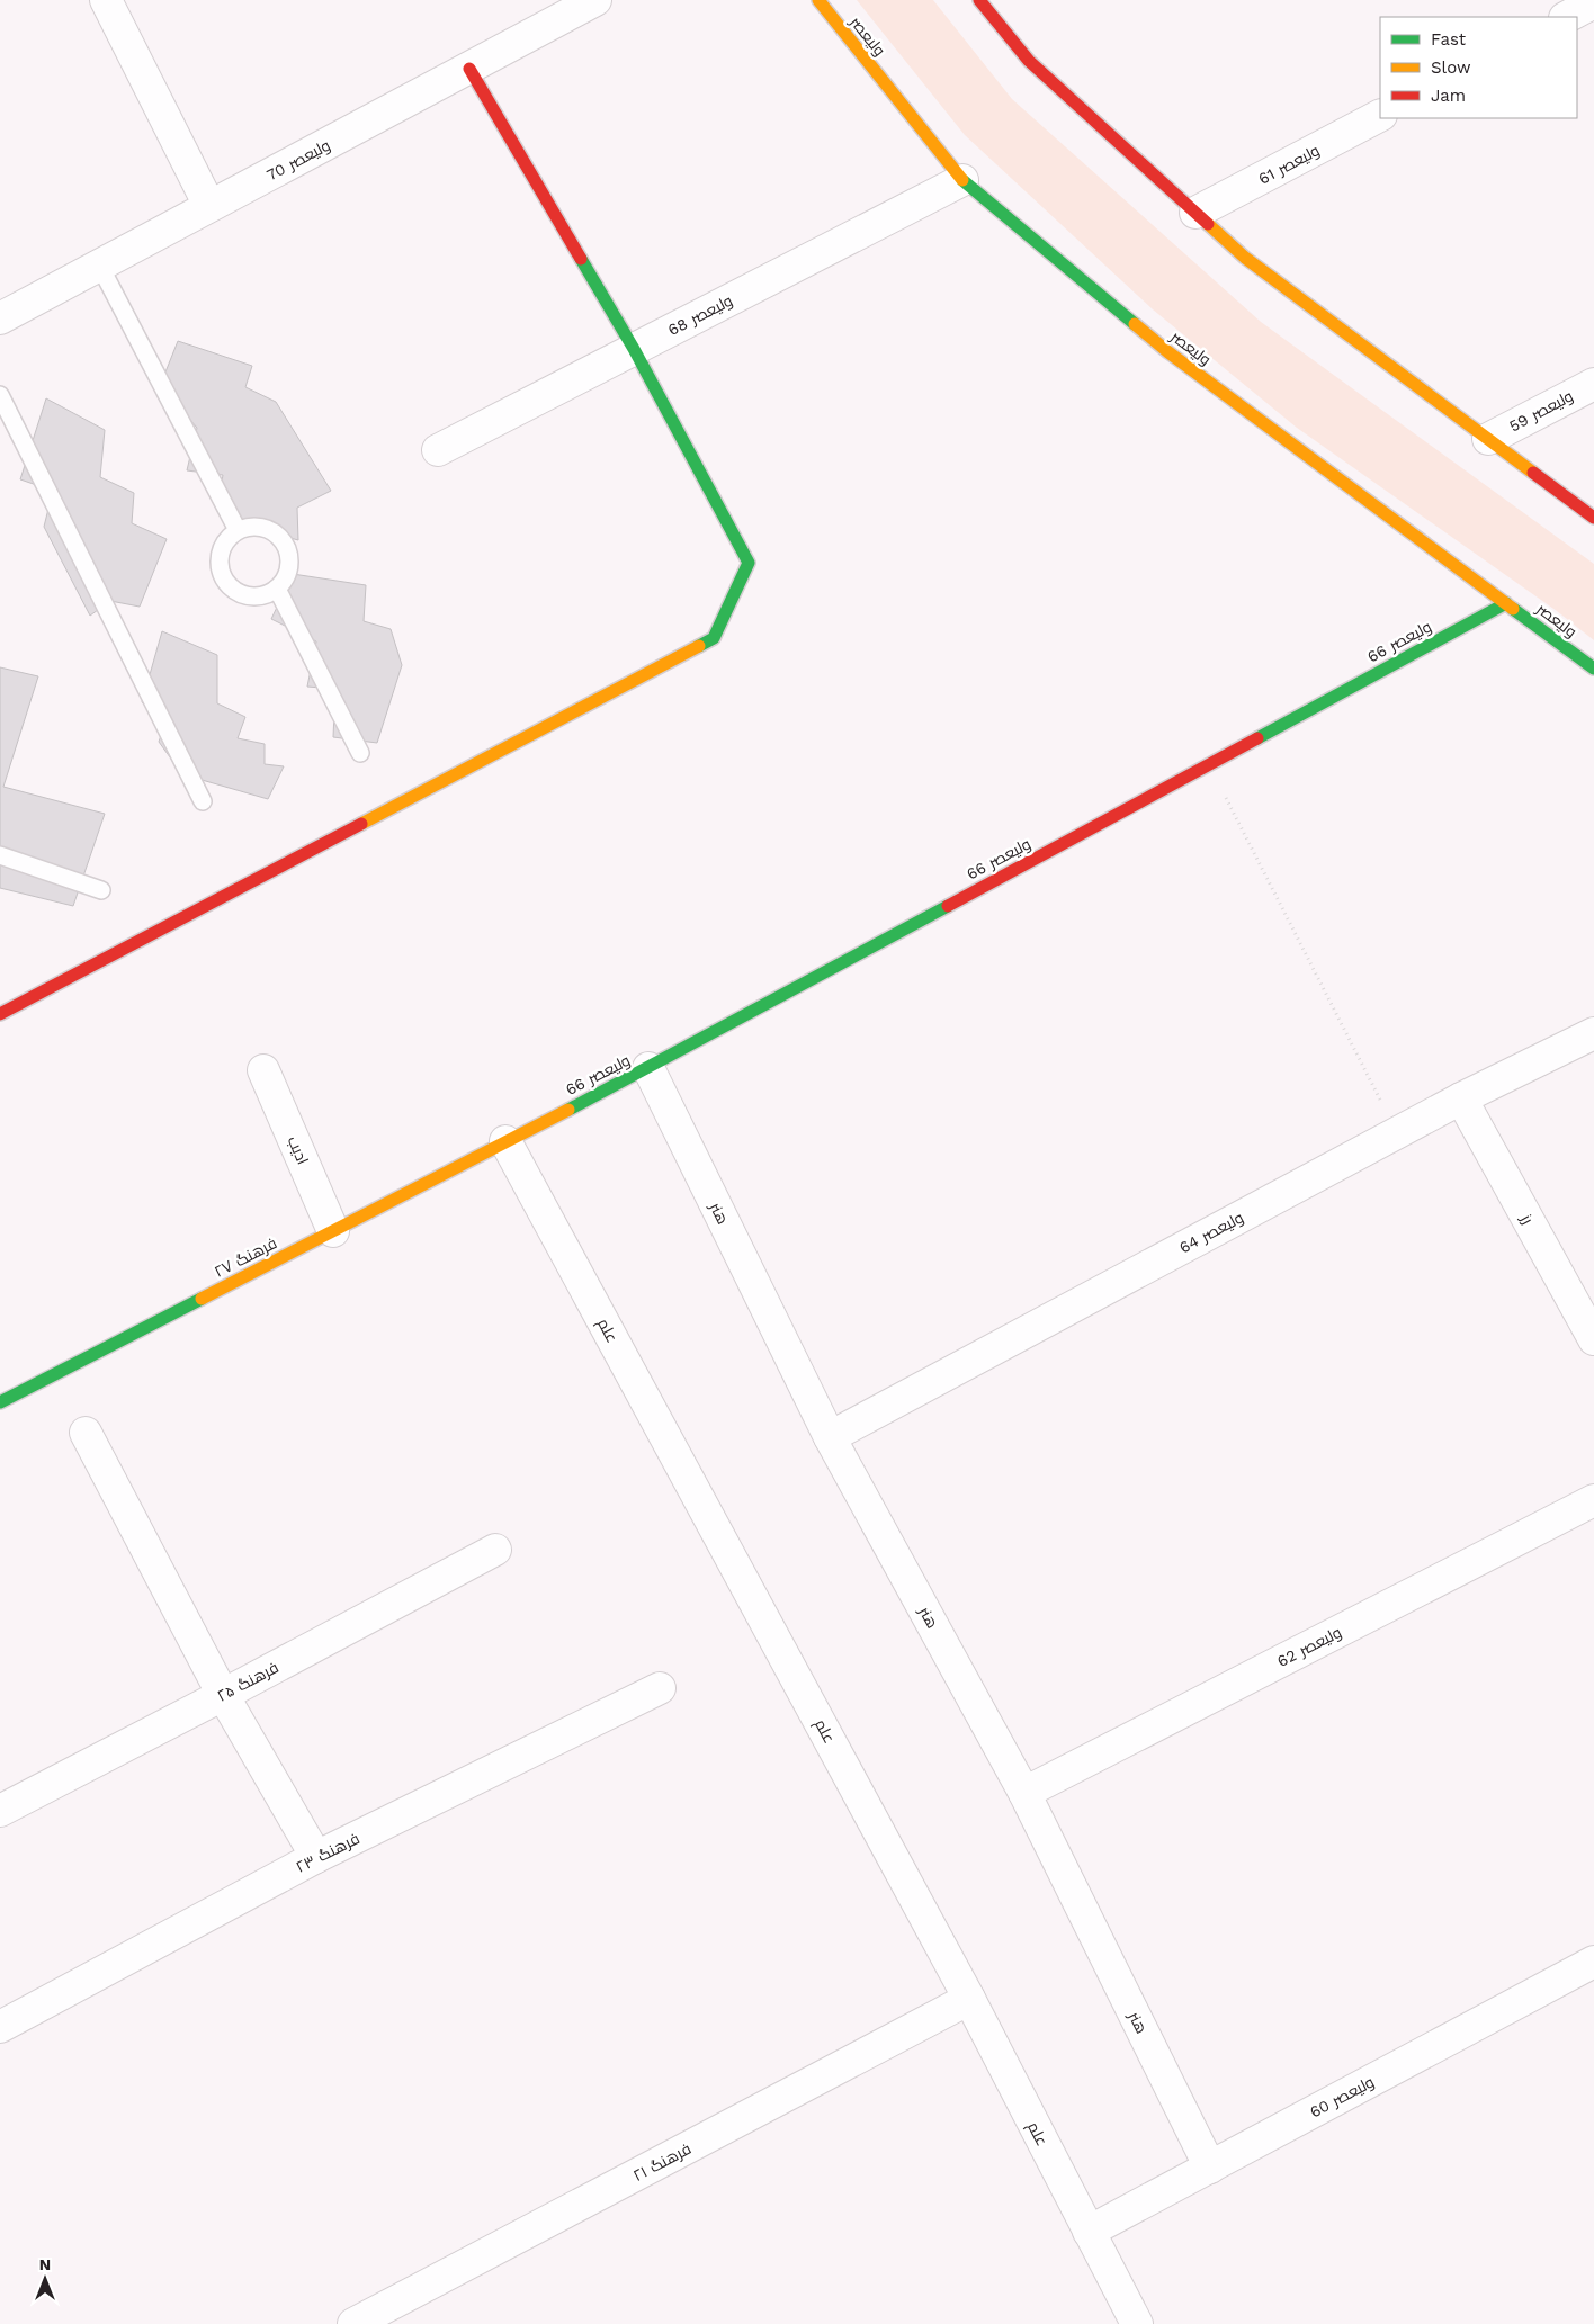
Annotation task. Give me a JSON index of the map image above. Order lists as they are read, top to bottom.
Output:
{
  "streets": {
    "street": [
      "ولیعصر",
      "ولیعصر 70",
      "ولیعصر 61",
      "ولیعصر 68",
      "ولیعصر 59",
      "ولیعصر 66",
      "ادیب",
      "هنر",
      "رز",
      "ولیعصر 64",
      "فرهنگ ۲۷",
      "علم",
      "ولیعصر 62",
      "فرهنگ ۲۵",
      "فرهنگ ۲۳",
      "ولیعصر 60",
      "فرهنگ ۲۱"
    ]
  },
  "crossings": [
    ["ولیعصر", "ولیعصر 68"],
    ["ولیعصر", "ولیعصر 66"],
    ["ولیعصر 66", "هنر"],
    ["ولیعصر 66", "فرهنگ ۲۷"],
    ["ولیعصر 66", "علم"],
    ["ادیب", "فرهنگ ۲۷"],
    ["هنر", "ولیعصر 64"],
    ["هنر", "ولیعصر 62"],
    ["هنر", "ولیعصر 60"],
    ["رز", "ولیعصر 64"],
    ["فرهنگ ۲۷", "علم"],
    ["علم", "ولیعصر 60"],
    ["علم", "فرهنگ ۲۱"]
  ],
  "legend": ["Fast", "Slow", "Jam"],
  "north": "top"
}
